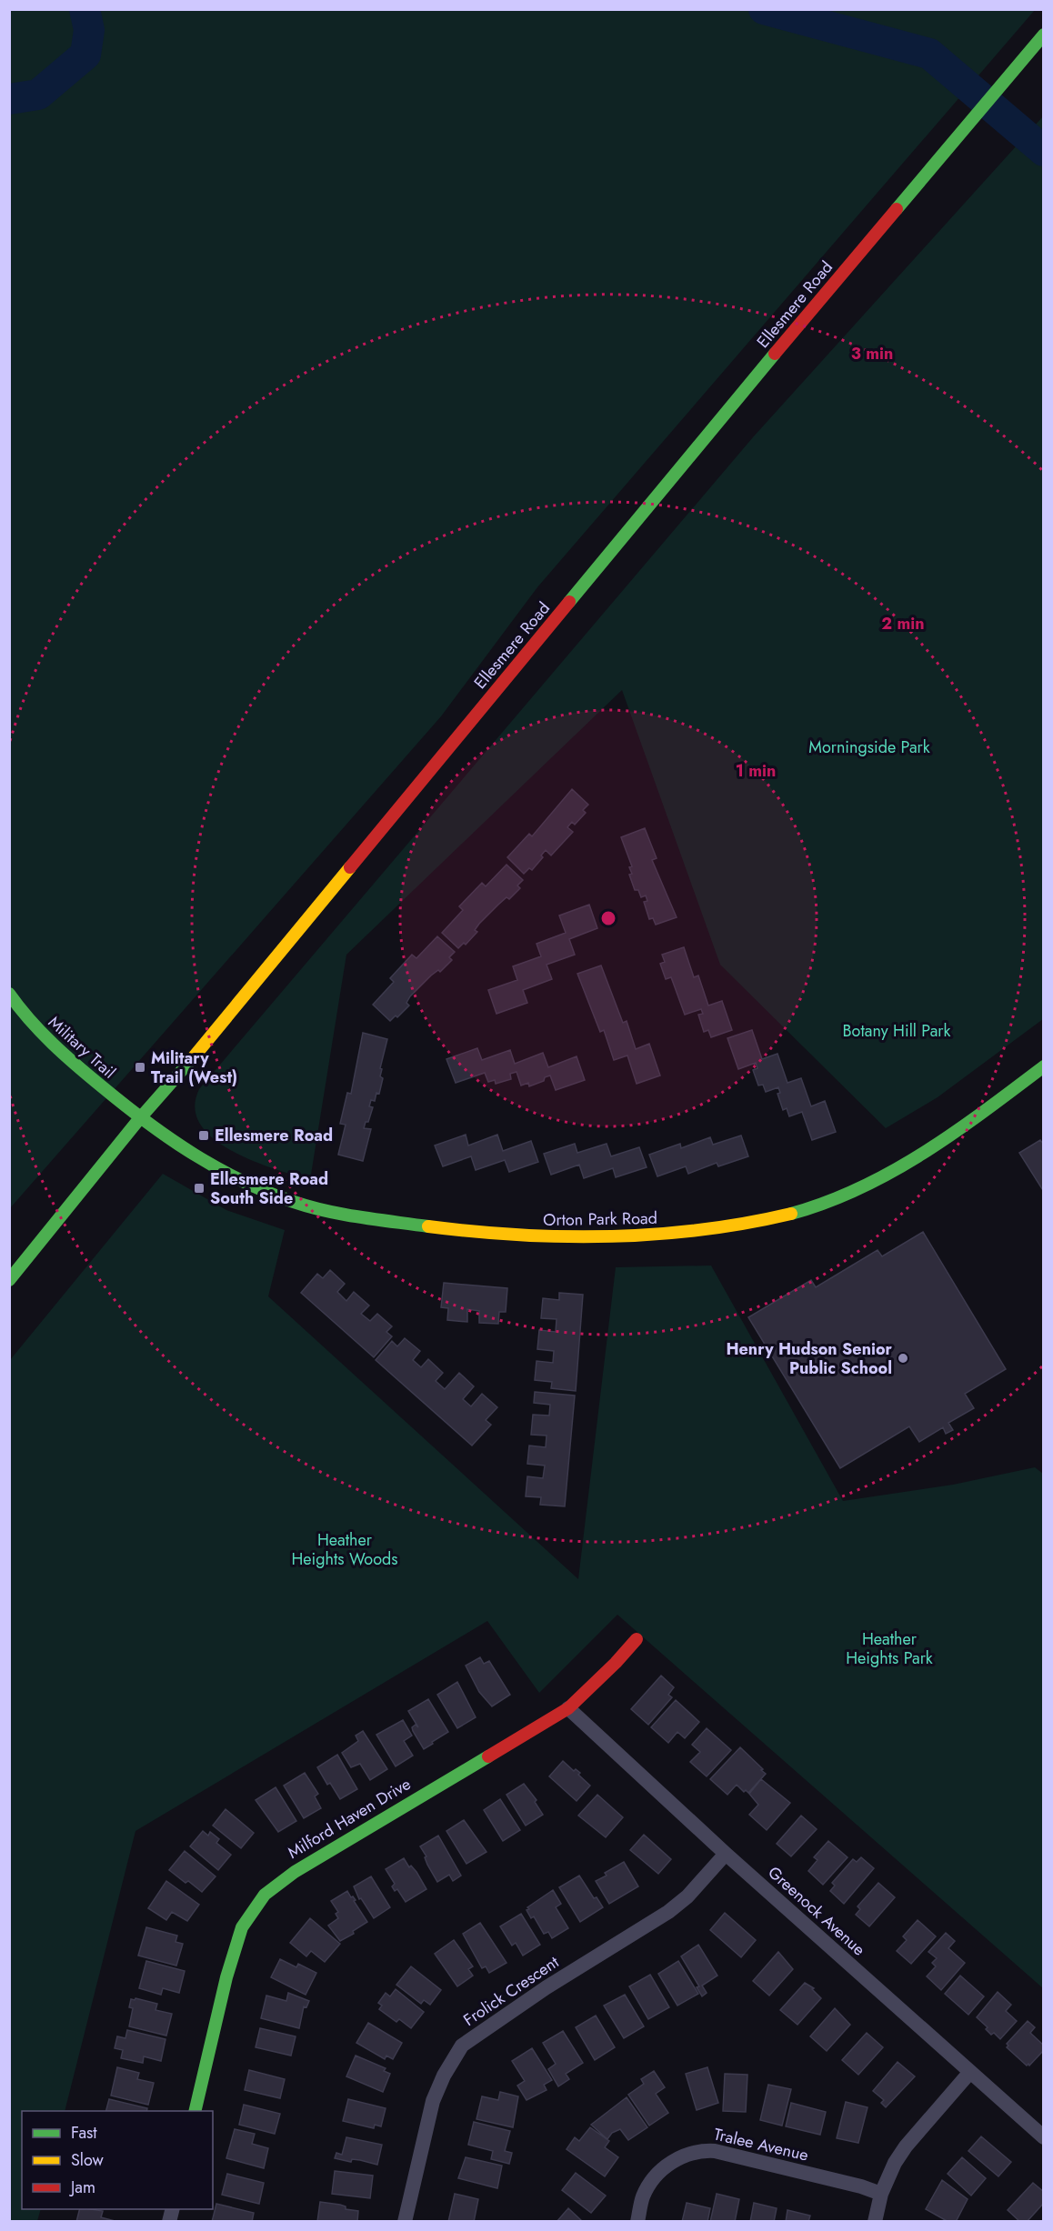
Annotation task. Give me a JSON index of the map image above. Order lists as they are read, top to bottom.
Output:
{
  "streets": {
    "street": [
      "Ellesmere Road",
      "Military Trail",
      "Orton Park Road",
      "Milford Haven Drive",
      "Greenock Avenue",
      "Frolick Crescent",
      "Tralee Avenue"
    ]
  },
  "crossings": [
    ["Ellesmere Road", "Military Trail"],
    ["Ellesmere Road", "Orton Park Road"],
    ["Military Trail", "Orton Park Road"],
    ["Milford Haven Drive", "Greenock Avenue"],
    ["Greenock Avenue", "Frolick Crescent"]
  ],
  "parks": [
    "Morningside Park",
    "Botany Hill Park",
    "Heather Heights Woods",
    "Heather Heights Park"
  ],
  "places": {
    "transit": ["Military Trail (West)", "Ellesmere Road", "Ellesmere Road South Side"],
    "other": ["Henry Hudson Senior Public School"]
  },
  "legend": ["Fast", "Slow", "Jam"],
  "rings": ["3 min", "2 min", "1 min"]
}
